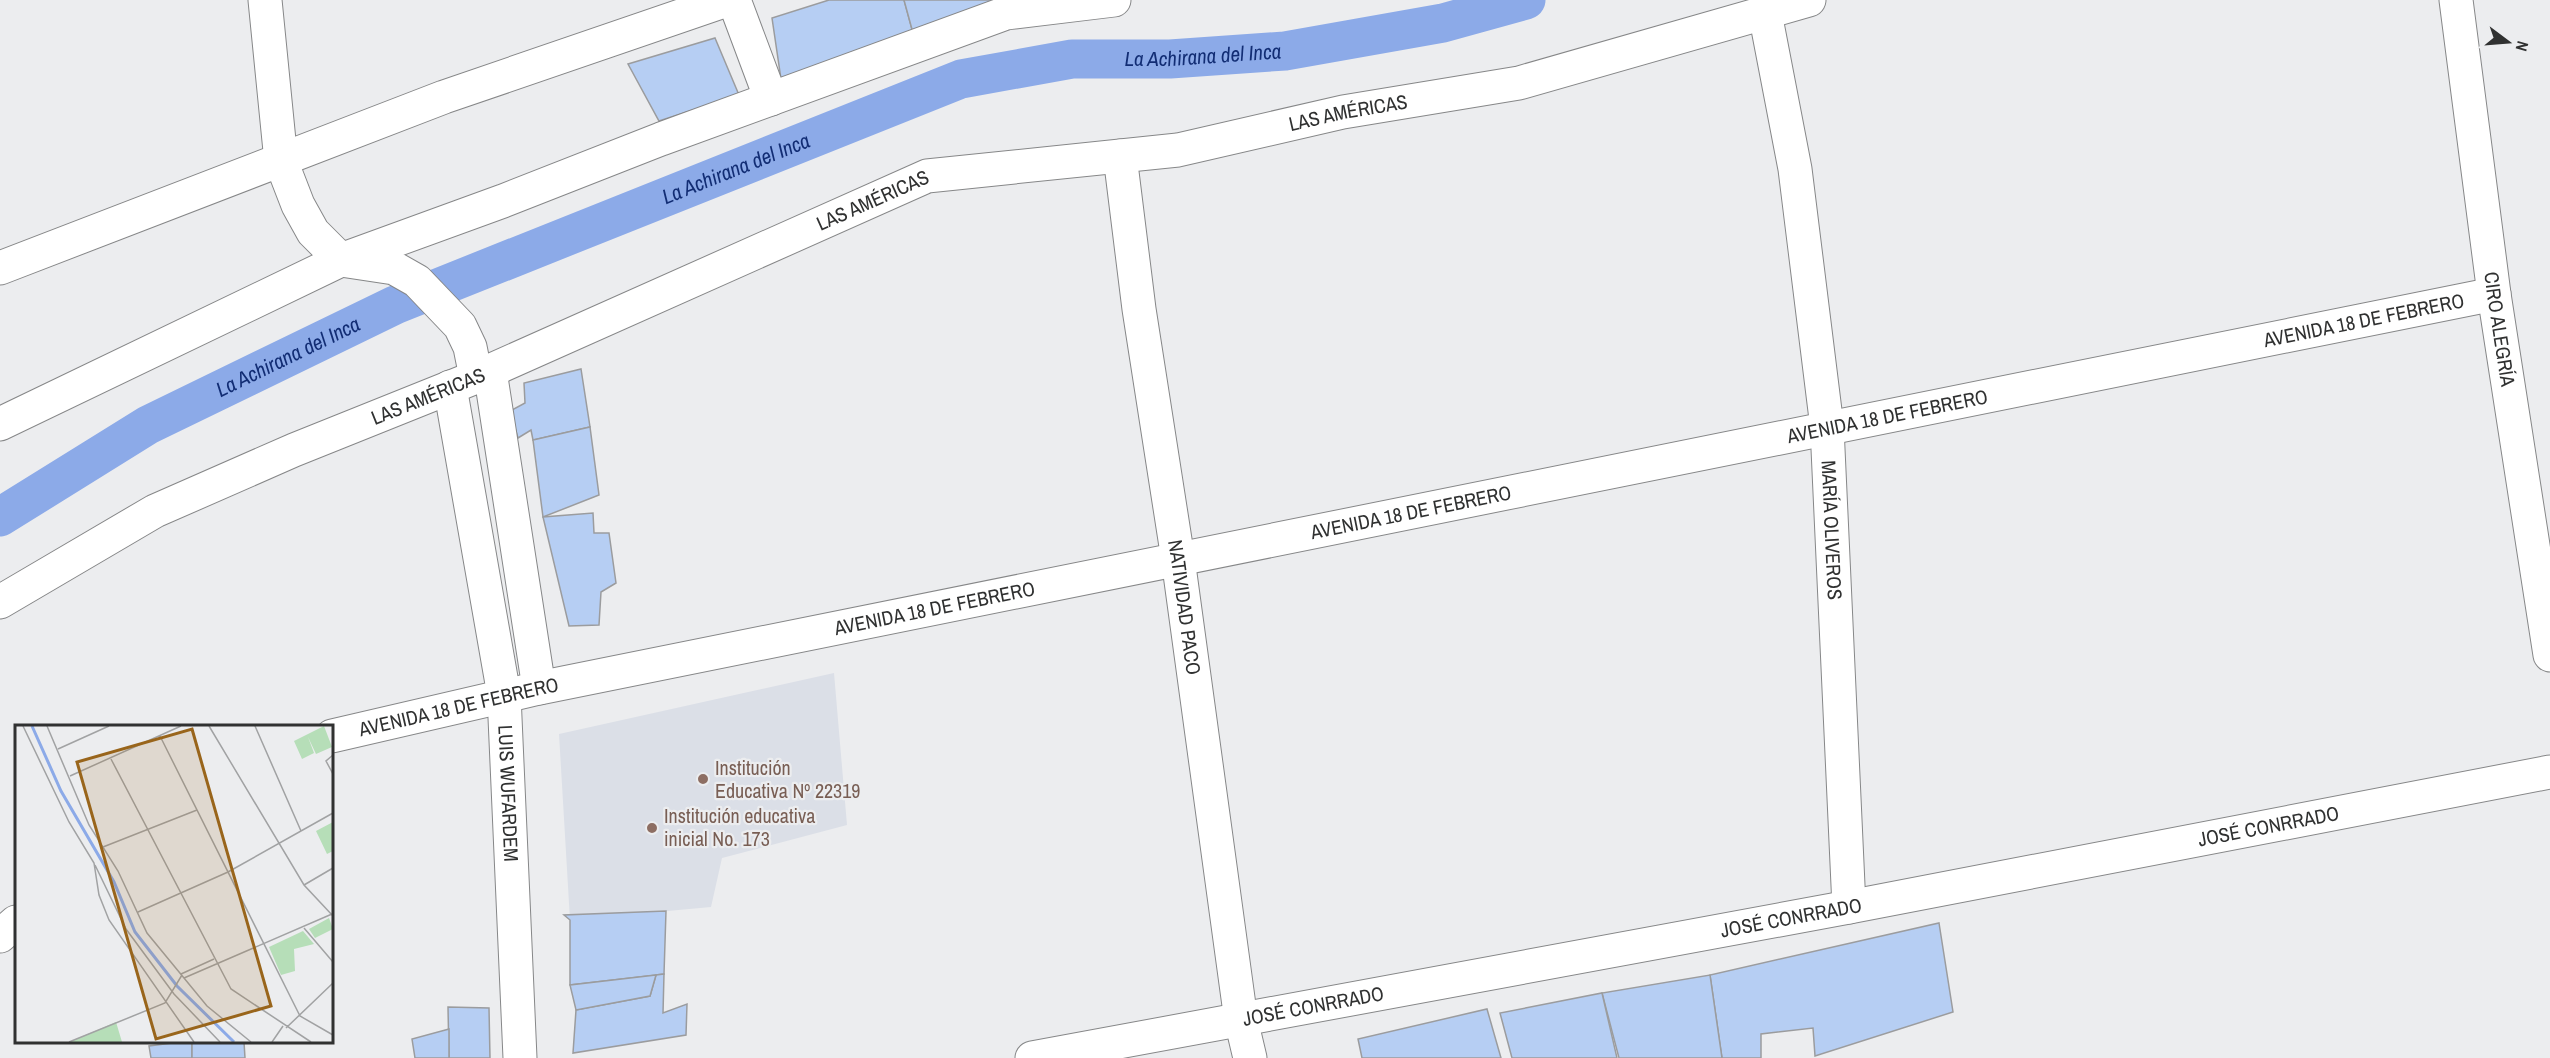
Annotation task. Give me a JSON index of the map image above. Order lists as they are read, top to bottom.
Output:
{
  "streets": {
    "street": [
      "LAS AMÉRICAS",
      "AVENIDA 18 DE FEBRERO",
      "CIRO ALEGRÍA",
      "MARÍA OLIVEROS",
      "NATIVIDAD PACO",
      "LUIS WUFARDEM",
      "JOSÉ CONRRADO"
    ]
  },
  "crossings": [
    ["LAS AMÉRICAS", "MARÍA OLIVEROS"],
    ["LAS AMÉRICAS", "NATIVIDAD PACO"],
    ["LAS AMÉRICAS", "LUIS WUFARDEM"],
    ["AVENIDA 18 DE FEBRERO", "CIRO ALEGRÍA"],
    ["AVENIDA 18 DE FEBRERO", "MARÍA OLIVEROS"],
    ["AVENIDA 18 DE FEBRERO", "NATIVIDAD PACO"],
    ["AVENIDA 18 DE FEBRERO", "LUIS WUFARDEM"],
    ["MARÍA OLIVEROS", "JOSÉ CONRRADO"],
    ["NATIVIDAD PACO", "JOSÉ CONRRADO"]
  ],
  "water": ["La Achirana del Inca"],
  "places": ["Institución Educativa Nº 22319", "Institución educativa inicial No. 173"],
  "north": "right"
}
